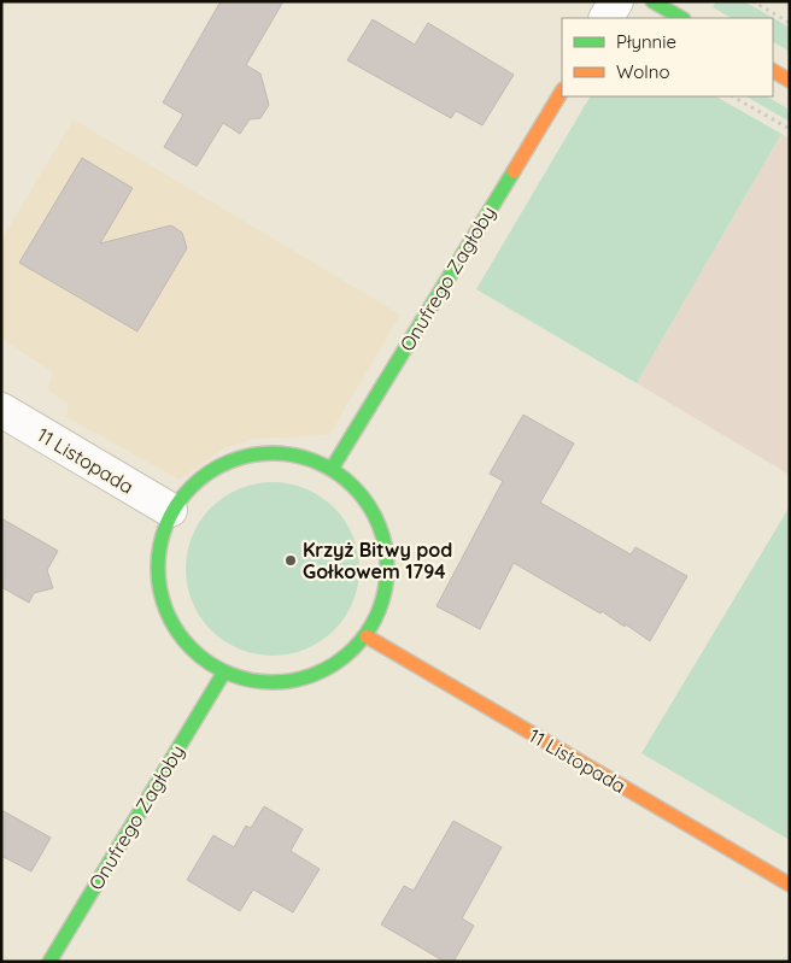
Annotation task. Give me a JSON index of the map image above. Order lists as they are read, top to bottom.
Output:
{
  "streets": {
    "street": ["Onufrego Zagłoby", "11 Listopada"]
  },
  "places": ["Krzyż Bitwy pod Gołkowem 1794"],
  "legend": ["Płynnie", "Wolno"]
}
